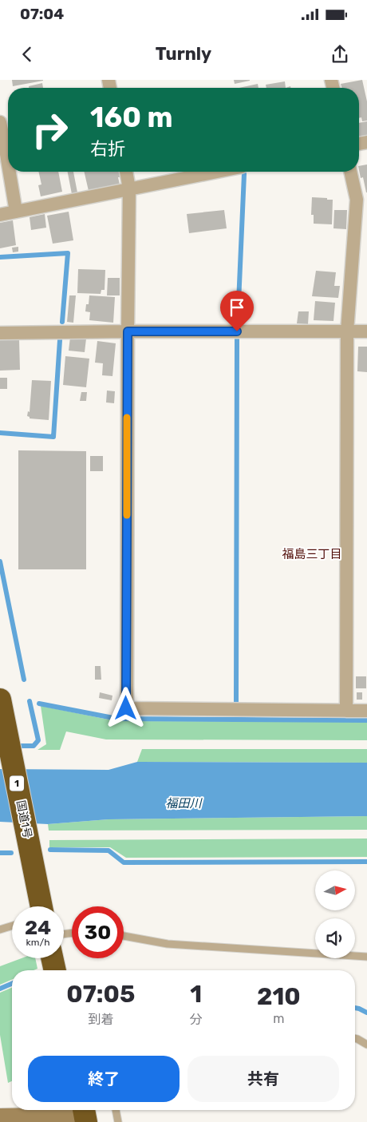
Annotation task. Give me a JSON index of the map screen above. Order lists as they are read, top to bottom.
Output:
{
  "streets": {
    "highway": ["1", "国道1号"]
  },
  "districts": ["福島三丁目"],
  "water": ["福田川"],
  "north": "right",
  "page": {
    "status": "07:04",
    "header": "Turnly",
    "turn": ["160 m", "右折"],
    "speed": "24 km/h",
    "limit": "30",
    "eta": [
      "07:05",
      "到着",
      "1",
      "分",
      "210",
      "m"
    ],
    "buttons": ["終了", "共有"]
  }
}
